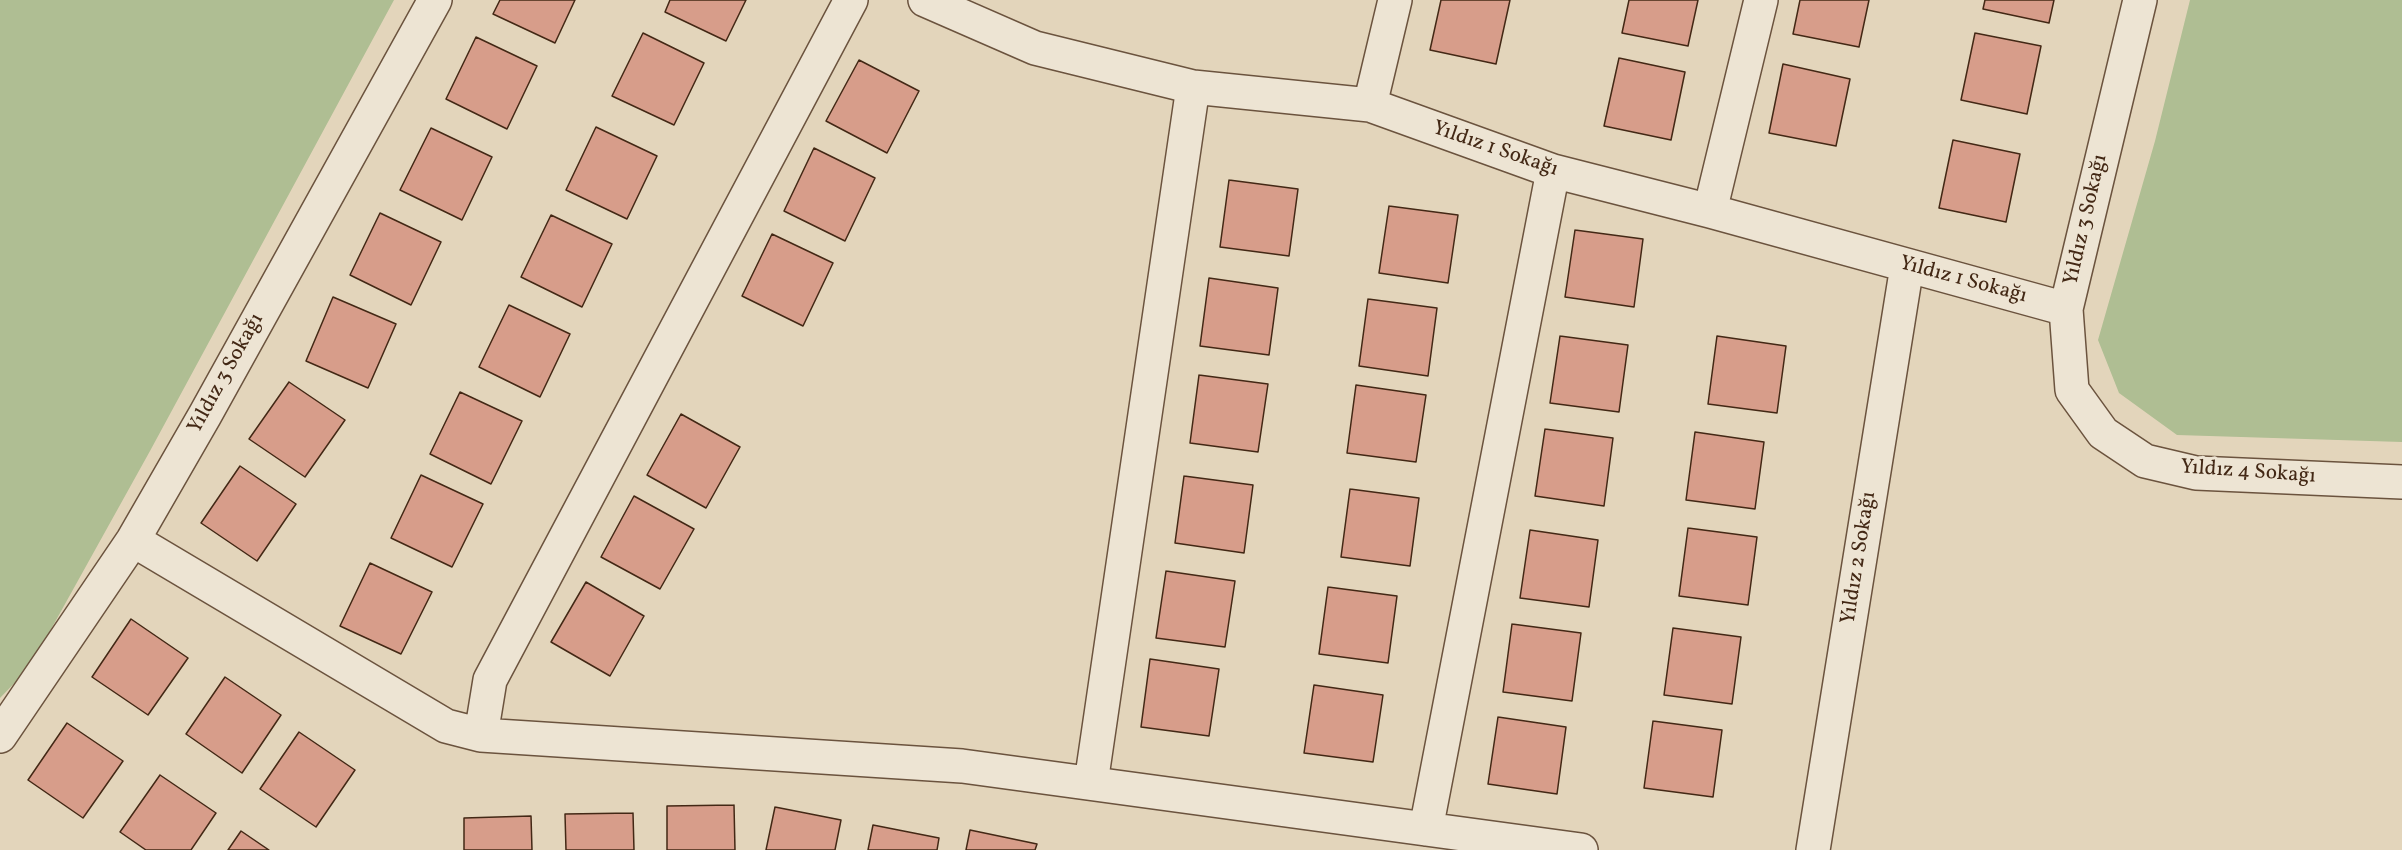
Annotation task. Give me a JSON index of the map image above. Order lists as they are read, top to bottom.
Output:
{
  "streets": {
    "street": [
      "Yıldız 1 Sokağı",
      "Yıldız 3 Sokağı",
      "Yıldız 4 Sokağı",
      "Yıldız 2 Sokağı"
    ]
  },
  "crossings": [
    ["Yıldız 1 Sokağı", "Yıldız 3 Sokağı"],
    ["Yıldız 1 Sokağı", "Yıldız 2 Sokağı"],
    ["Yıldız 3 Sokağı", "Yıldız 4 Sokağı"]
  ]
}
